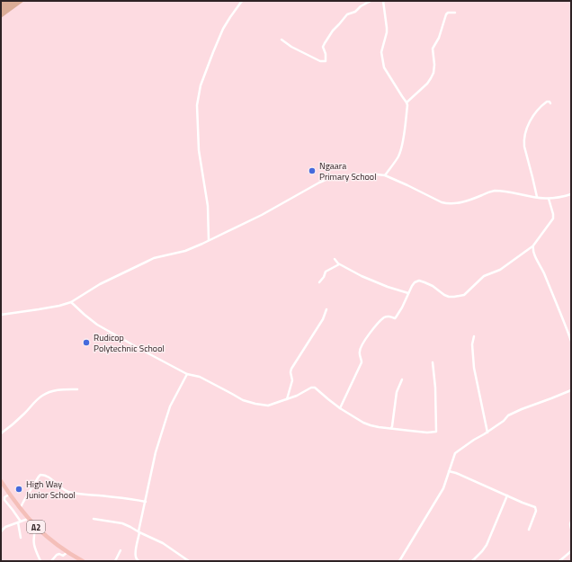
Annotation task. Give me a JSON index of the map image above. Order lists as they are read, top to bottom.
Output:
{
  "streets": {
    "main road": ["A2"]
  },
  "places": ["Ngaara Primary School", "Rudicop Polytechnic School", "High Way Junior School"]
}
